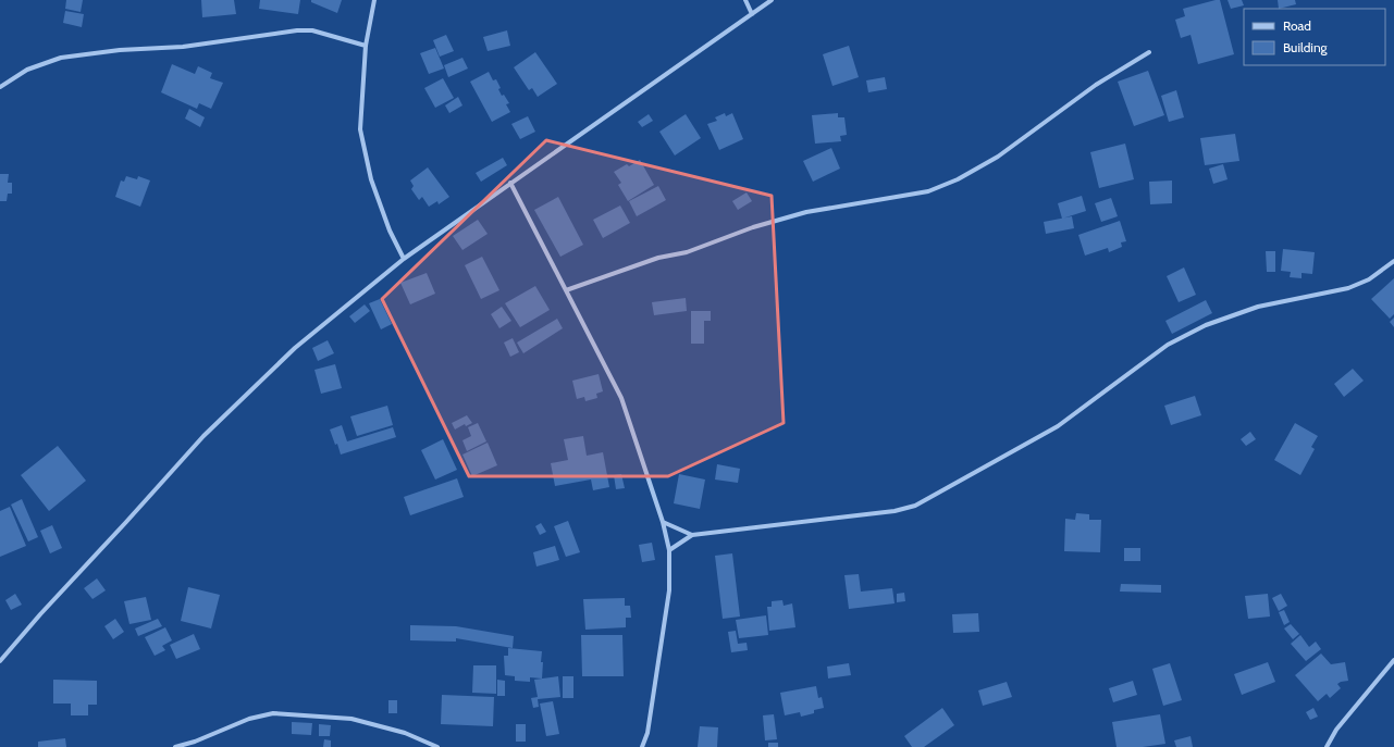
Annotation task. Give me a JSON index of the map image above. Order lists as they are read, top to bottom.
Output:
{
  "legend": ["Road", "Building"]
}
